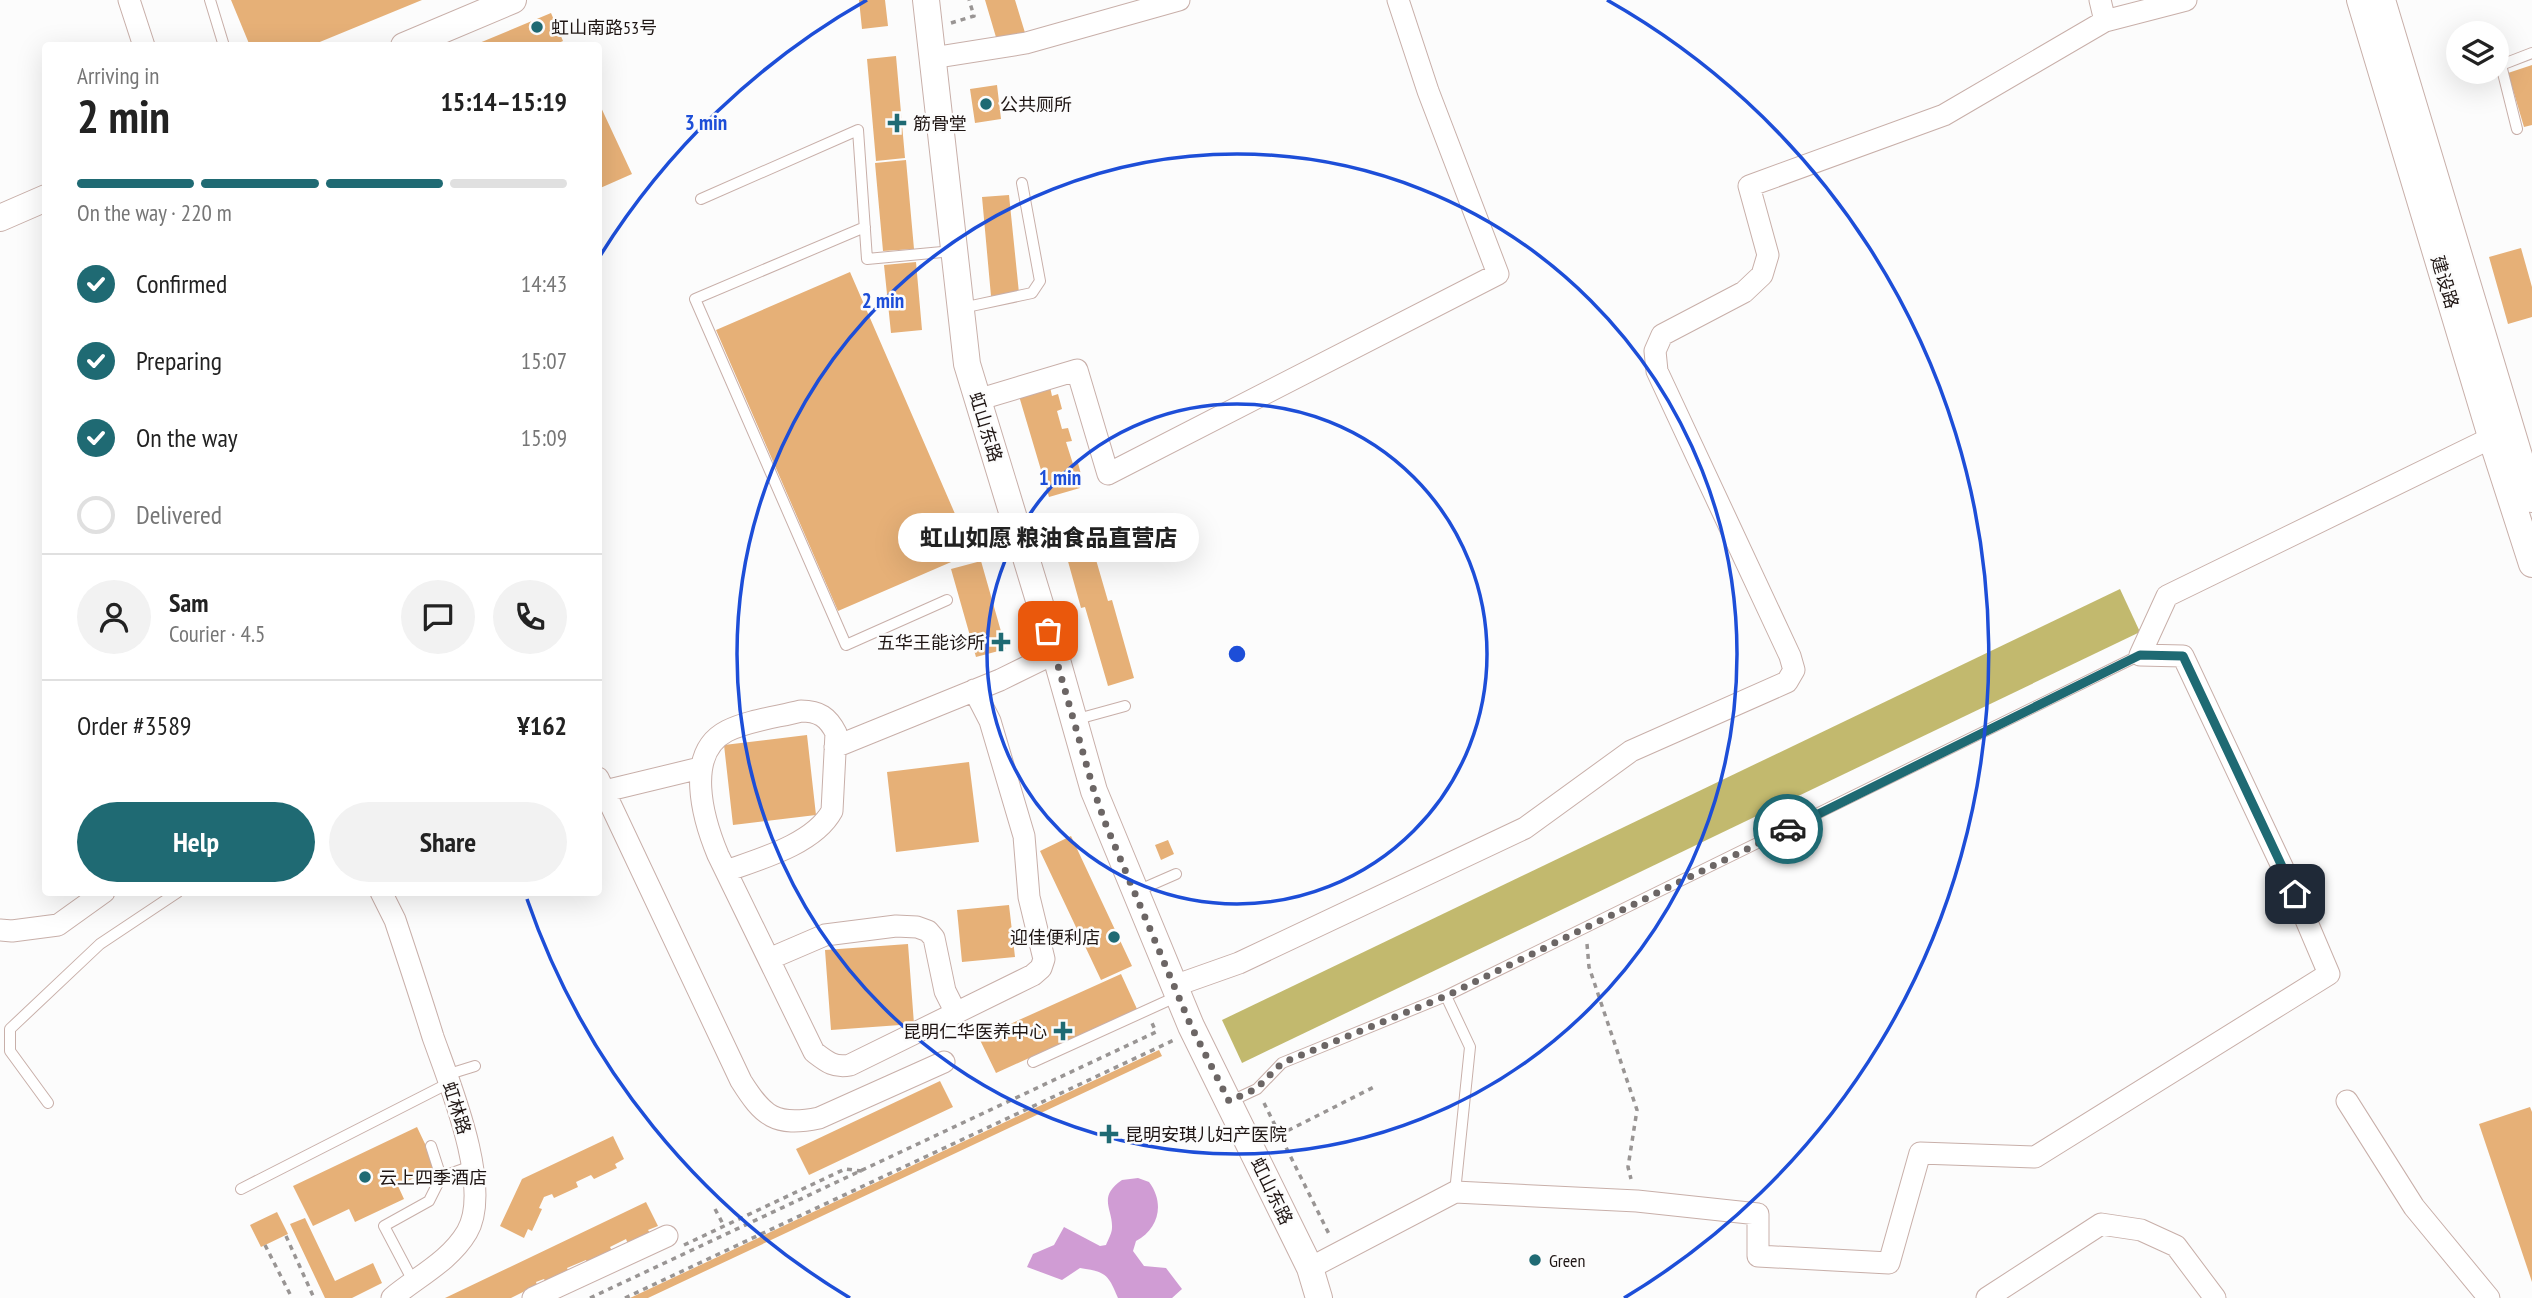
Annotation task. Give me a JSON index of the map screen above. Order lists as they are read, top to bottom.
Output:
{
  "streets": {
    "street": ["建设路", "虹山东路", "虹林路"]
  },
  "places": {
    "other": [
      "虹山南路53号",
      "公共厕所",
      "虹山如愿 粮油食品直营店",
      "迎佳便利店",
      "云上四季酒店",
      "Green"
    ],
    "health": [
      "筋骨堂",
      "五华王能诊所",
      "昆明仁华医养中心",
      "昆明安琪儿妇产医院"
    ]
  },
  "page": {
    "heading": ["2 min", "Arriving in", "15:14–15:19"],
    "panel": [
      "Sam",
      "Courier · 4.5",
      "Order #3589",
      "¥162"
    ],
    "bar": "On the way · 220 m",
    "list": [
      ["Confirmed", "14:43"],
      ["Preparing", "15:07"],
      ["On the way", "15:09"],
      "Delivered"
    ],
    "bubble": "虹山如愿 粮油食品直营店",
    "buttons": ["Help", "Share"]
  },
  "rings": ["3 min", "2 min", "1 min"]
}
